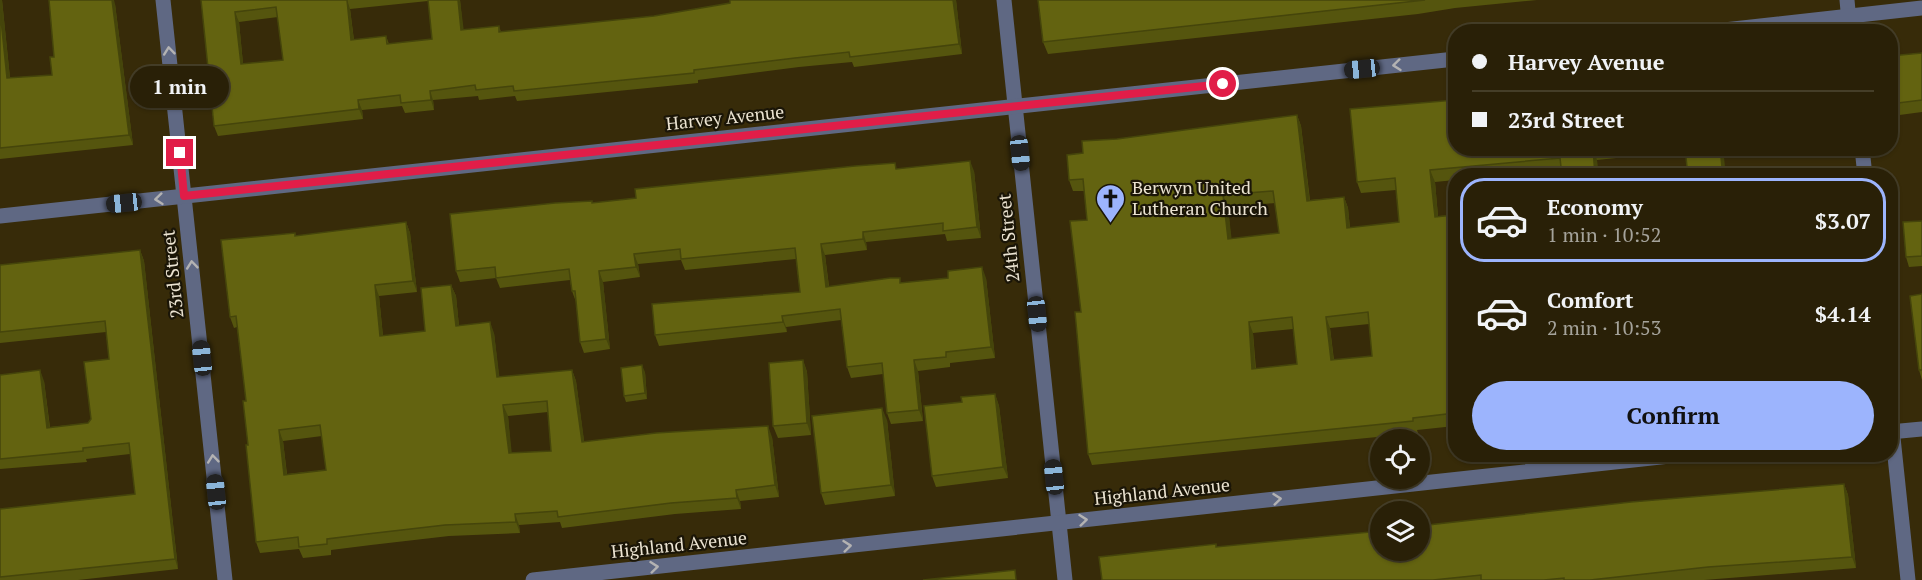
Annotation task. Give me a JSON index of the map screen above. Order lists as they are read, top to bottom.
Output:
{
  "streets": {
    "street": [
      "Harvey Avenue",
      "24th Street",
      "23rd Street",
      "Highland Avenue"
    ]
  },
  "crossings": [
    ["Harvey Avenue", "24th Street"],
    ["Harvey Avenue", "23rd Street"],
    ["24th Street", "Highland Avenue"]
  ],
  "one_way": ["Harvey Avenue", "23rd Street", "Highland Avenue"],
  "places": {
    "church": ["Berwyn United Lutheran Church"]
  },
  "page": {
    "banner": ["Harvey Avenue", "23rd Street"],
    "bubble": "1 min",
    "list": [
      {
        "name": "Economy",
        "note": "1 min · 10:52",
        "value": "$3.07"
      },
      {
        "name": "Comfort",
        "note": "2 min · 10:53",
        "value": "$4.14"
      }
    ],
    "buttons": "Confirm"
  }
}
